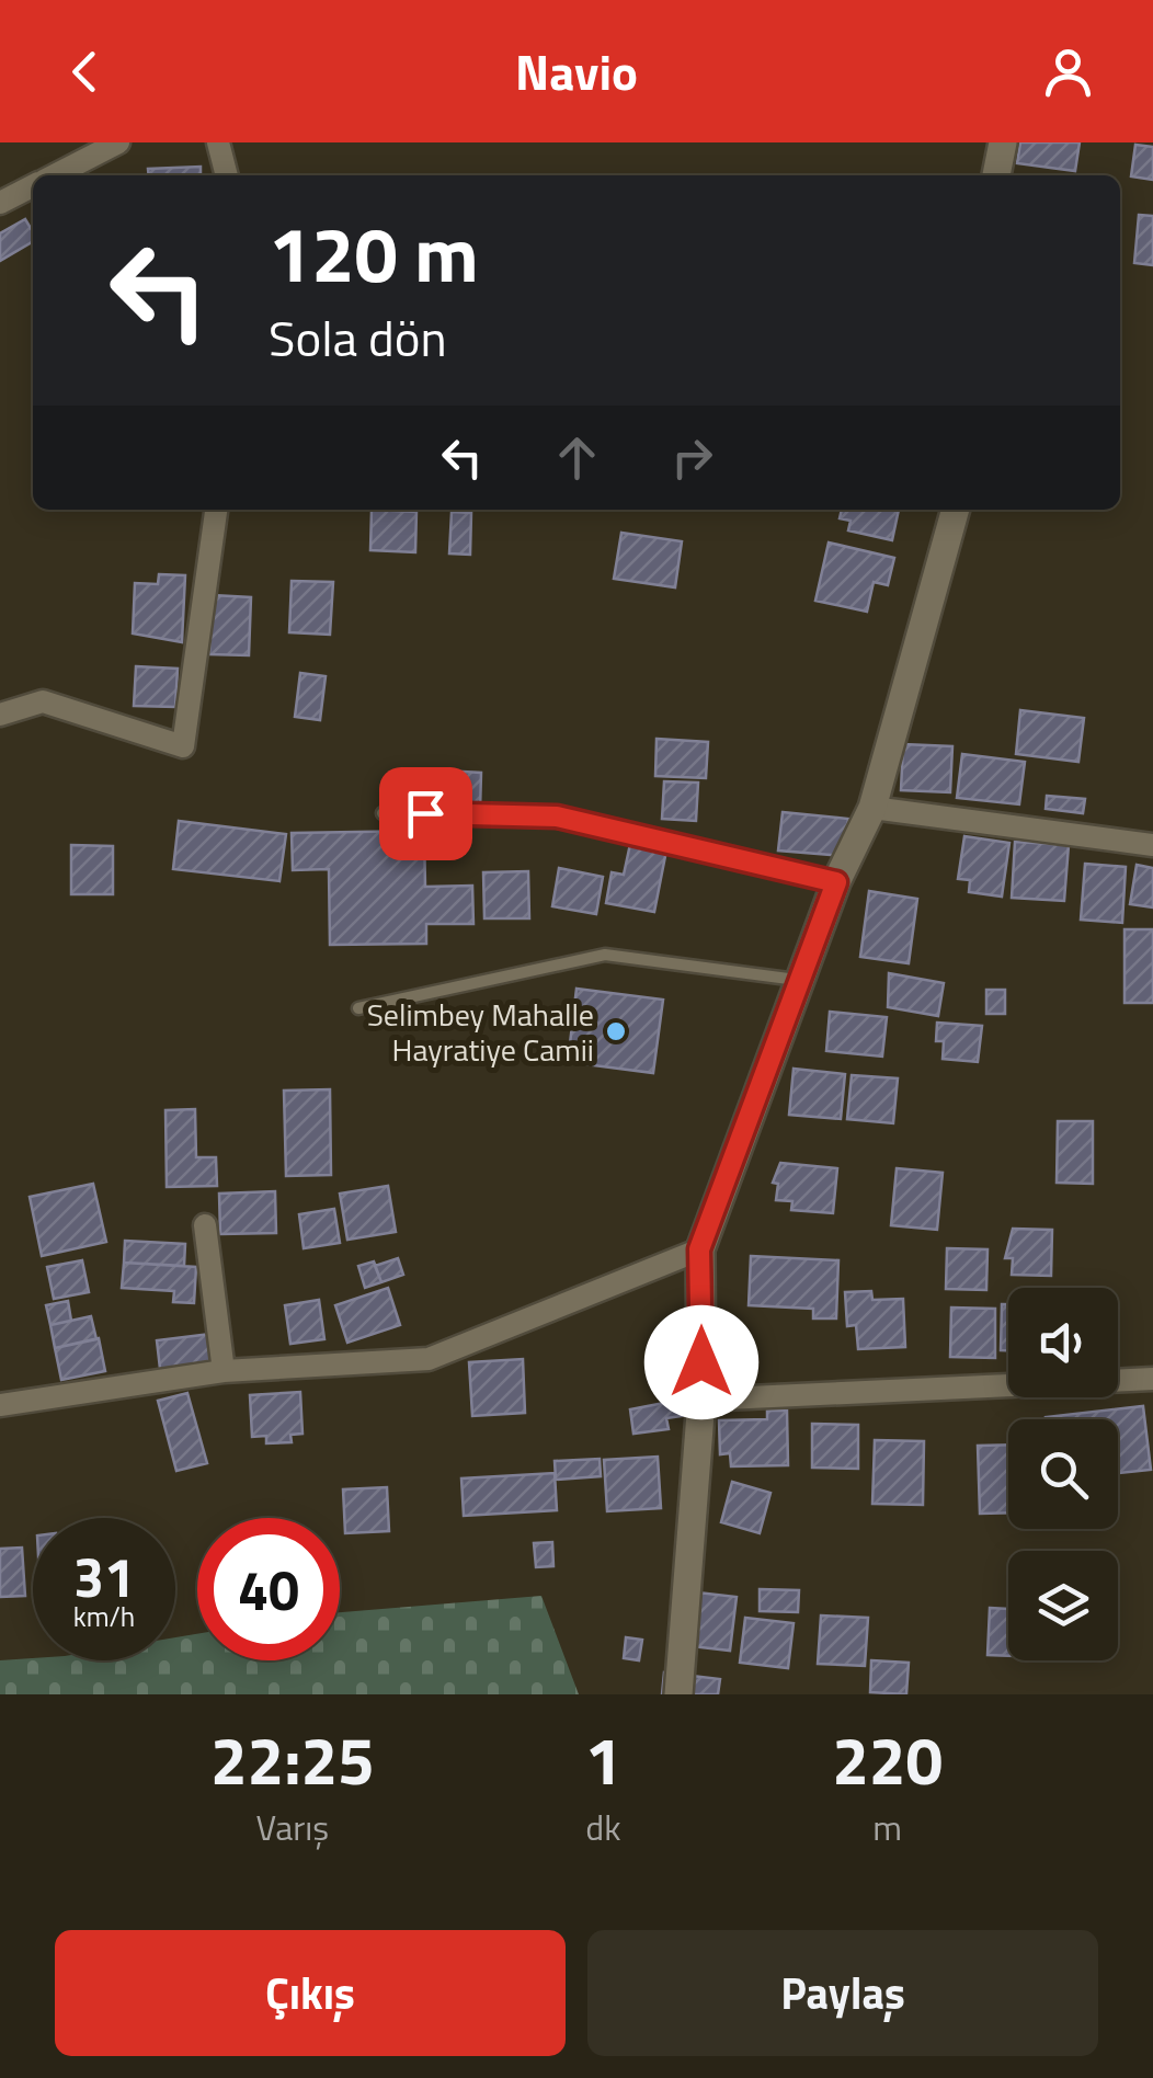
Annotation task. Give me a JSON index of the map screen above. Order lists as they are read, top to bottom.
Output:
{
  "places": ["Selimbey Mahalle Hayratiye Camii"],
  "page": {
    "header": "Navio",
    "turn": ["120 m", "Sola dön"],
    "speed": "31 km/h",
    "limit": "40",
    "eta": [
      "22:25",
      "Varış",
      "1",
      "dk",
      "220",
      "m"
    ],
    "buttons": ["Çıkış", "Paylaş"]
  }
}
